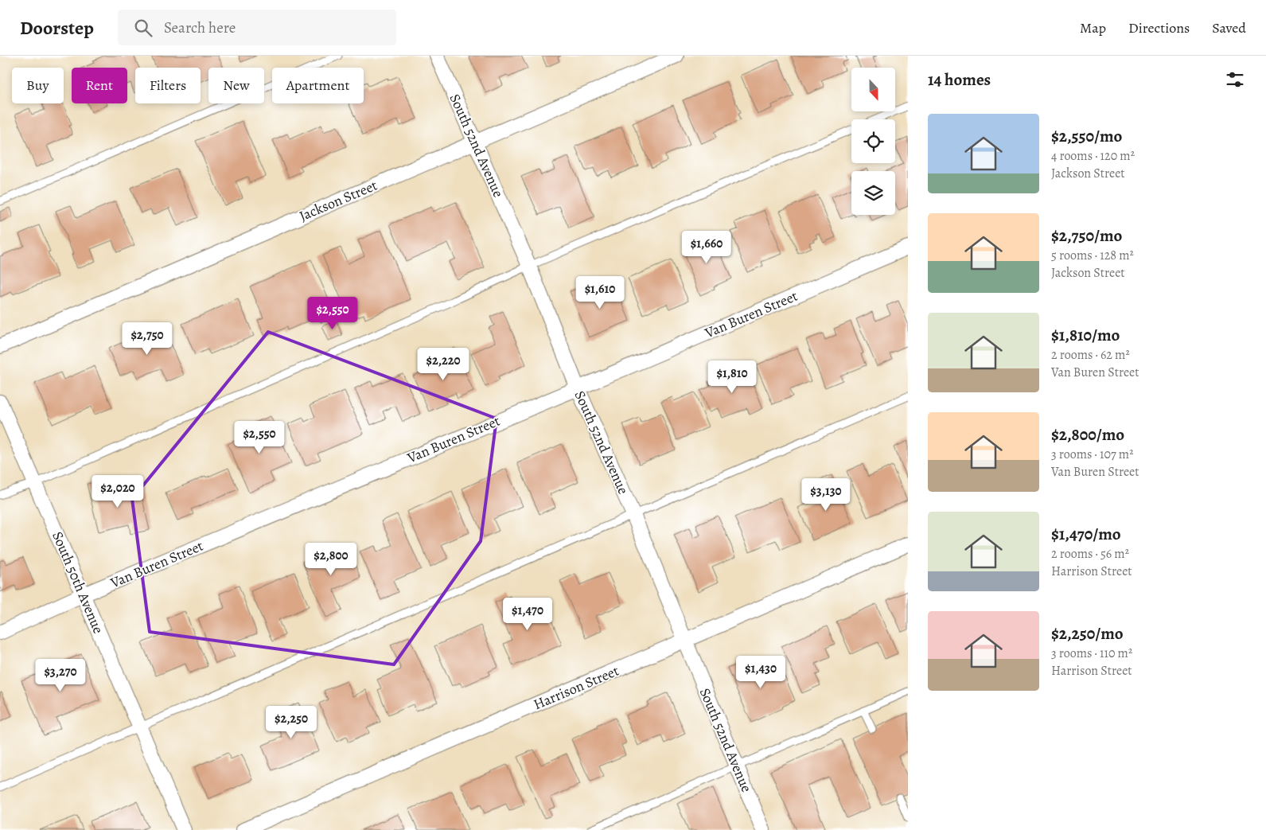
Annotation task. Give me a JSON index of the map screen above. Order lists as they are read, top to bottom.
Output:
{
  "streets": {
    "street": [
      "South 52nd Avenue",
      "Jackson Street",
      "Van Buren Street",
      "South 50th Avenue",
      "Harrison Street"
    ]
  },
  "crossings": [
    ["South 52nd Avenue", "Jackson Street"],
    ["South 52nd Avenue", "Van Buren Street"],
    ["South 52nd Avenue", "Harrison Street"],
    ["Van Buren Street", "South 50th Avenue"]
  ],
  "north": "bottom",
  "page": {
    "header": "Doorstep",
    "search": "Search here",
    "nav": ["Map", "Directions", "Saved"],
    "heading": "14 homes",
    "chip": [
      "Buy",
      "Rent",
      "Filters",
      "New",
      "Apartment"
    ],
    "list": [
      {
        "name": "$2,550/mo",
        "note": "4 rooms · 120 m² · Jackson Street"
      },
      {
        "name": "$2,750/mo",
        "note": "5 rooms · 128 m² · Jackson Street"
      },
      {
        "name": "$1,810/mo",
        "note": "2 rooms · 62 m² · Van Buren Street"
      },
      {
        "name": "$2,800/mo",
        "note": "3 rooms · 107 m² · Van Buren Street"
      },
      {
        "name": "$1,470/mo",
        "note": "2 rooms · 56 m² · Harrison Street"
      },
      {
        "name": "$2,250/mo",
        "note": "3 rooms · 110 m² · Harrison Street"
      }
    ],
    "price": [
      "$1,660",
      "$1,610",
      "$2,550",
      "$2,750",
      "$2,220",
      "$1,810",
      "$2,550",
      "$2,020",
      "$3,130",
      "$2,800",
      "$1,470",
      "$1,430",
      "$3,270",
      "$2,250"
    ]
  }
}
